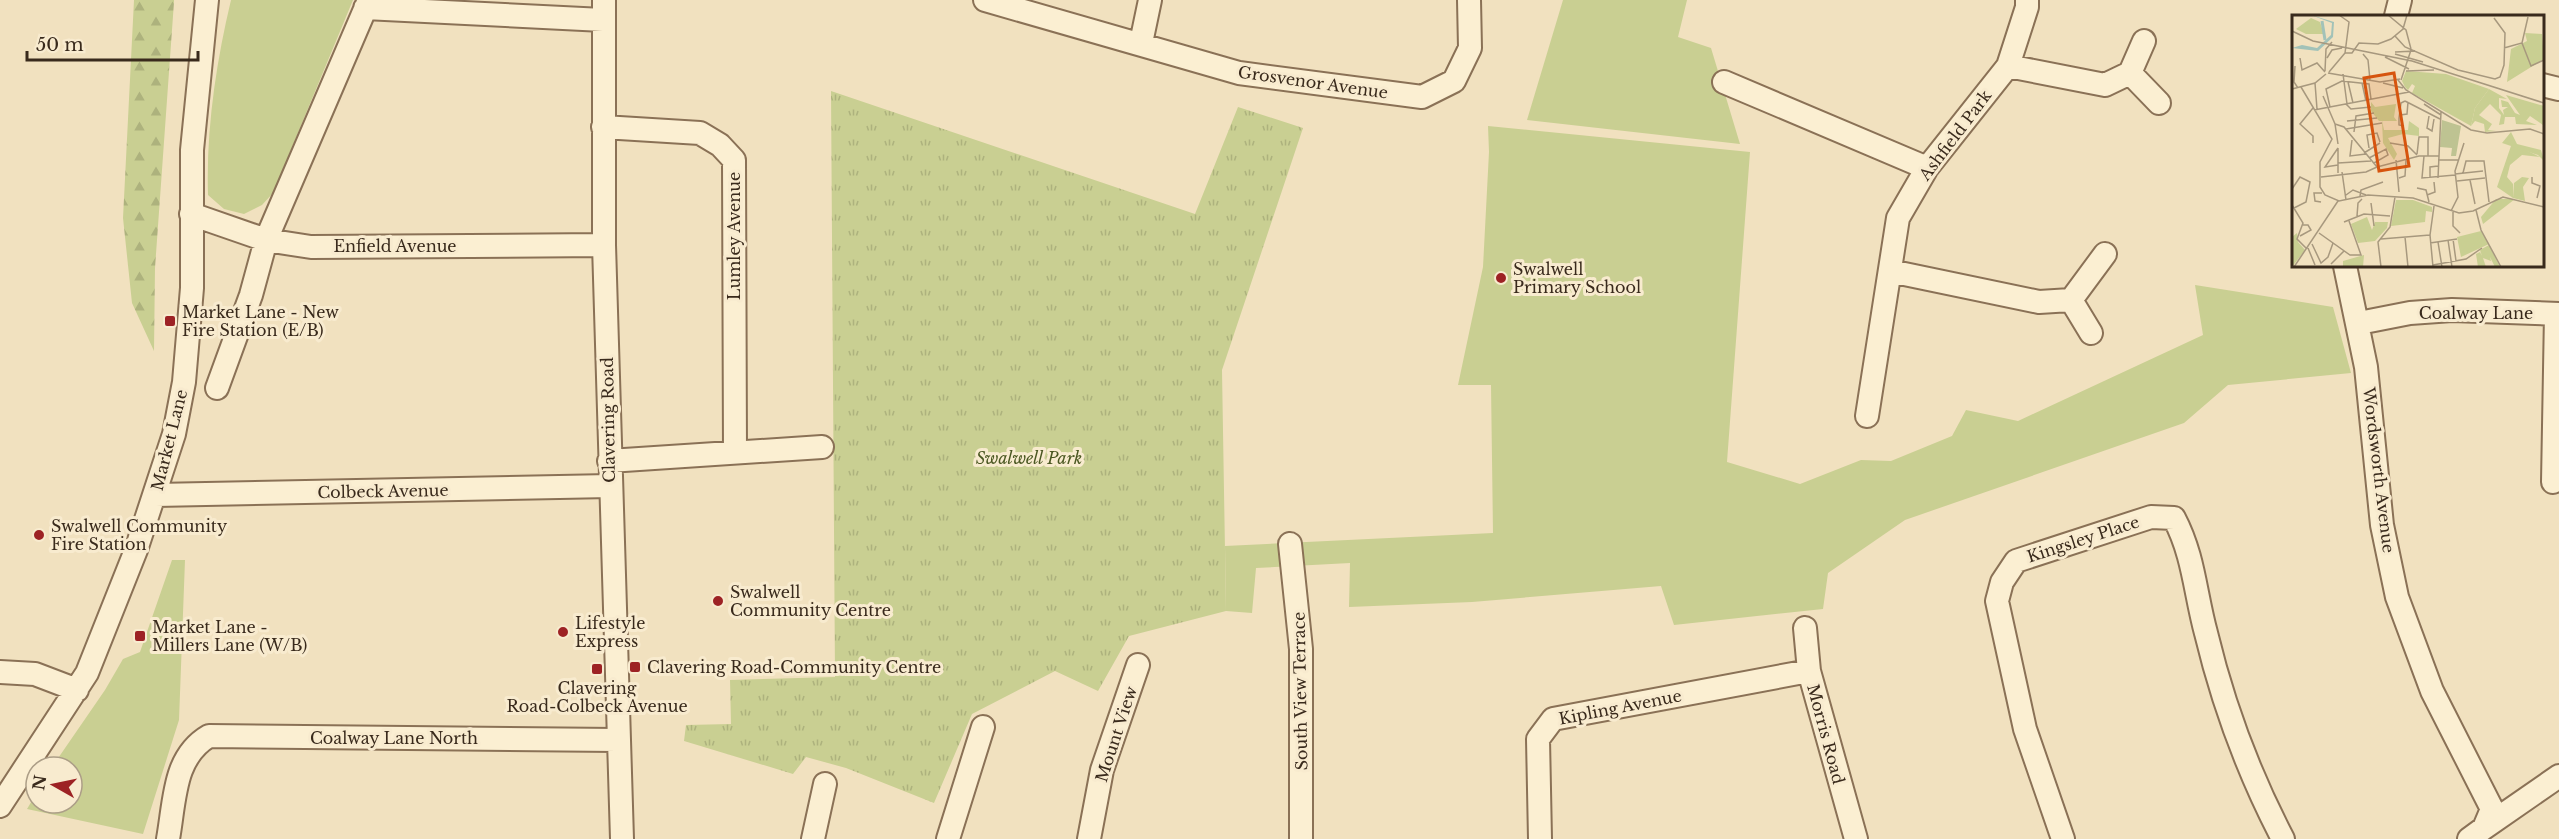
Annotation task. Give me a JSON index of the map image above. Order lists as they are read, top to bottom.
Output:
{
  "streets": {
    "street": [
      "Grosvenor Avenue",
      "Ashfield Park",
      "Lumley Avenue",
      "Enfield Avenue",
      "Coalway Lane",
      "Clavering Road",
      "Market Lane",
      "Wordsworth Avenue",
      "Colbeck Avenue",
      "Kingsley Place",
      "South View Terrace",
      "Kipling Avenue",
      "Mount View",
      "Morris Road",
      "Coalway Lane North"
    ]
  },
  "crossings": [
    ["Lumley Avenue", "Clavering Road"],
    ["Enfield Avenue", "Clavering Road"],
    ["Enfield Avenue", "Market Lane"],
    ["Coalway Lane", "Wordsworth Avenue"],
    ["Clavering Road", "Colbeck Avenue"],
    ["Clavering Road", "Coalway Lane North"],
    ["Market Lane", "Colbeck Avenue"],
    ["Kipling Avenue", "Morris Road"]
  ],
  "parks": ["Swalwell Park"],
  "places": {
    "other": [
      "Swalwell Primary School",
      "Swalwell Community Fire Station",
      "Swalwell Community Centre",
      "Lifestyle Express"
    ],
    "transit": [
      "Market Lane - New Fire Station (E/B)",
      "Market Lane - Millers Lane (W/B)",
      "Clavering Road-Community Centre",
      "Clavering Road-Colbeck Avenue"
    ]
  },
  "scale_bar": "50 m",
  "north": "left"
}
